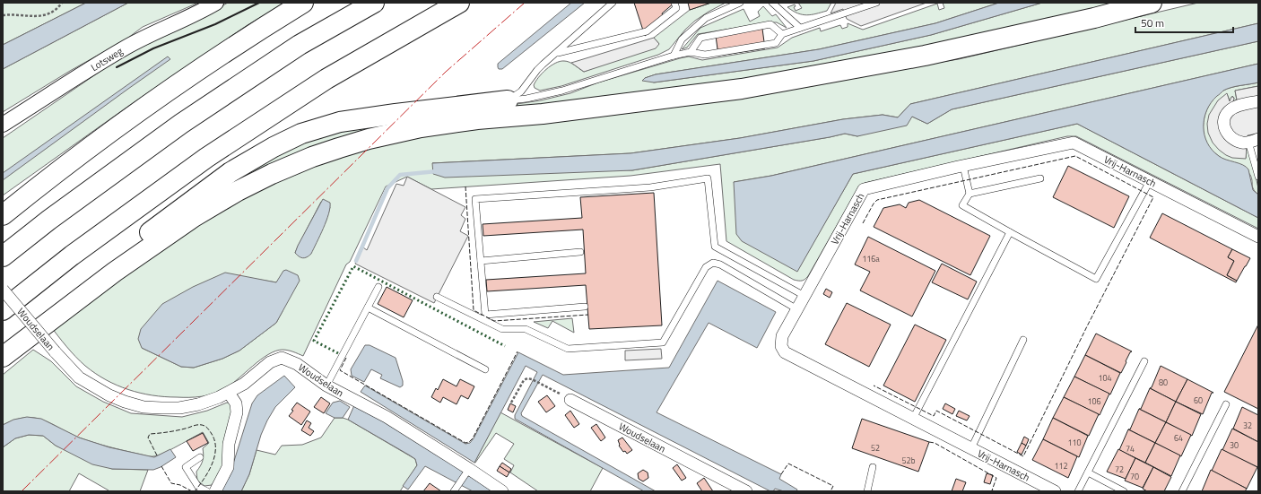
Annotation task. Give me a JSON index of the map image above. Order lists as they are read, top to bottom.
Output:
{
  "streets": {
    "street": ["Lotsweg", "Vrij-Harnasch", "Woudselaan"]
  },
  "house_numbers": [
    "116a",
    "104",
    "80",
    "60",
    "106",
    "32",
    "64",
    "110",
    "30",
    "52",
    "74",
    "52b",
    "112",
    "72",
    "70"
  ],
  "scale_bar": "50 m"
}
